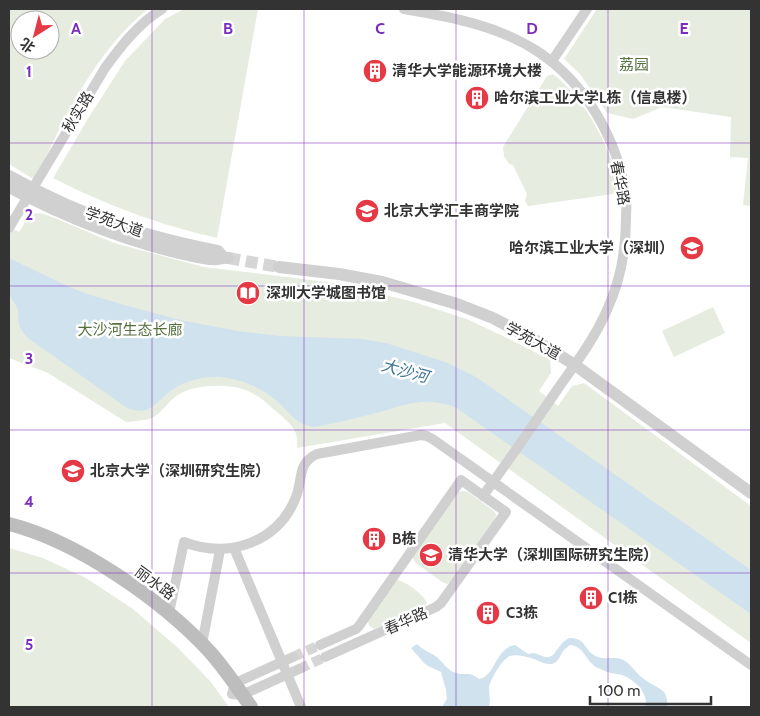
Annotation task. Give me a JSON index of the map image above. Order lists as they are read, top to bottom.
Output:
{
  "streets": {
    "main road": ["丽水路"],
    "street": ["秋实路", "春华路", "学苑大道"]
  },
  "crossings": [
    ["秋实路", "学苑大道"],
    ["春华路", "学苑大道"]
  ],
  "water": ["大沙河"],
  "parks": ["荔园", "大沙河生态长廊"],
  "places": {
    "building": [
      "清华大学能源环境大楼",
      "哈尔滨工业大学L栋（信息楼）",
      "B栋",
      "C1栋",
      "C3栋"
    ],
    "school or university": [
      "北京大学汇丰商学院",
      "哈尔滨工业大学（深圳）",
      "北京大学（深圳研究生院）",
      "清华大学（深圳国际研究生院）"
    ],
    "library": ["深圳大学城图书馆"]
  },
  "scale_bar": "100 m",
  "north": "bottom left",
  "grid": {
    "columns": [
      "A",
      "B",
      "C",
      "D",
      "E"
    ],
    "rows": [
      "1",
      "2",
      "3",
      "4",
      "5"
    ]
  }
}
